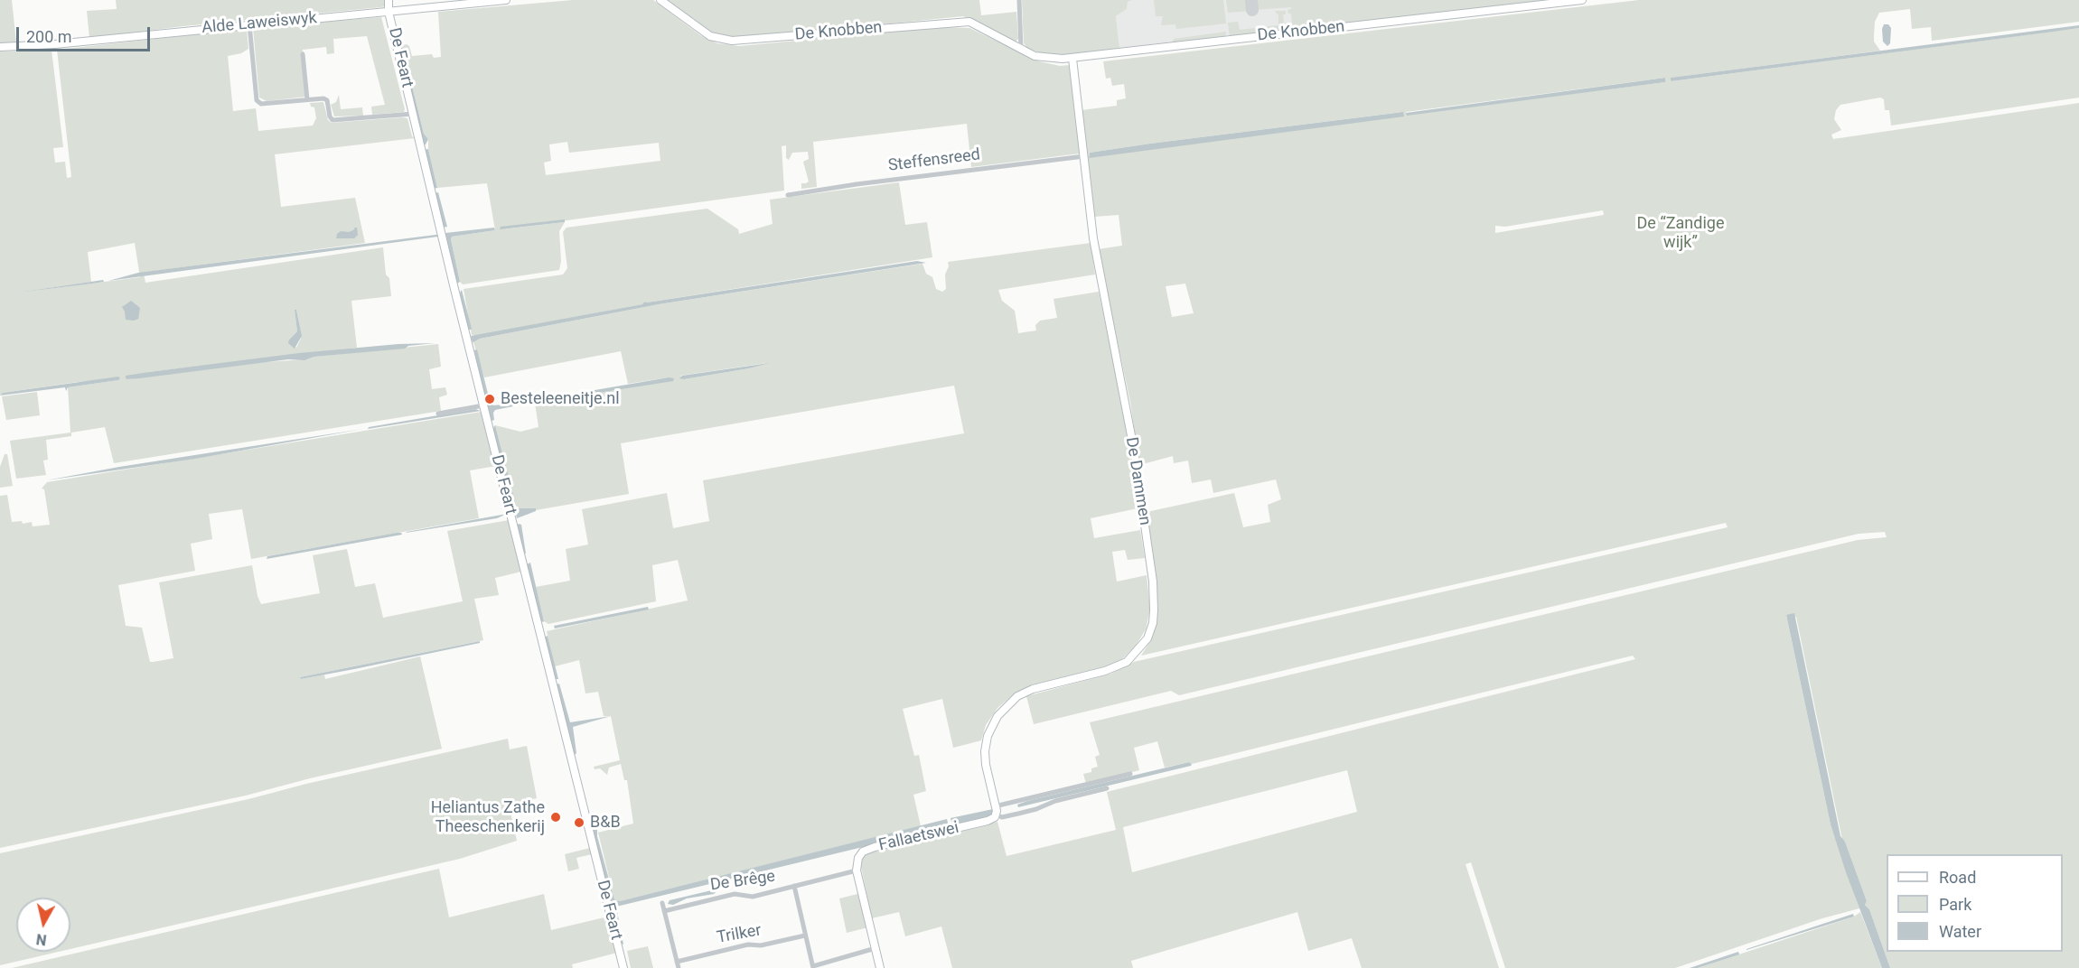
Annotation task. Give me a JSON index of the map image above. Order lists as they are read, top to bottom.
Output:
{
  "streets": {
    "street": [
      "Alde Laweiswyk",
      "De Knobben",
      "De Feart",
      "Steffensreed",
      "De Dammen",
      "Fallaetswei",
      "De Brêge",
      "Trilker"
    ]
  },
  "crossings": [
    ["Alde Laweiswyk", "De Feart"],
    ["De Knobben", "De Dammen"],
    ["Steffensreed", "De Dammen"],
    ["Fallaetswei", "De Brêge"]
  ],
  "parks": ["De “Zandige wijk”"],
  "places": ["Besteleeneitje.nl", "Heliantus Zathe Theeschenkerij", "B&B"],
  "legend": ["Road", "Park", "Water"],
  "scale_bar": "200 m",
  "north": "bottom"
}
